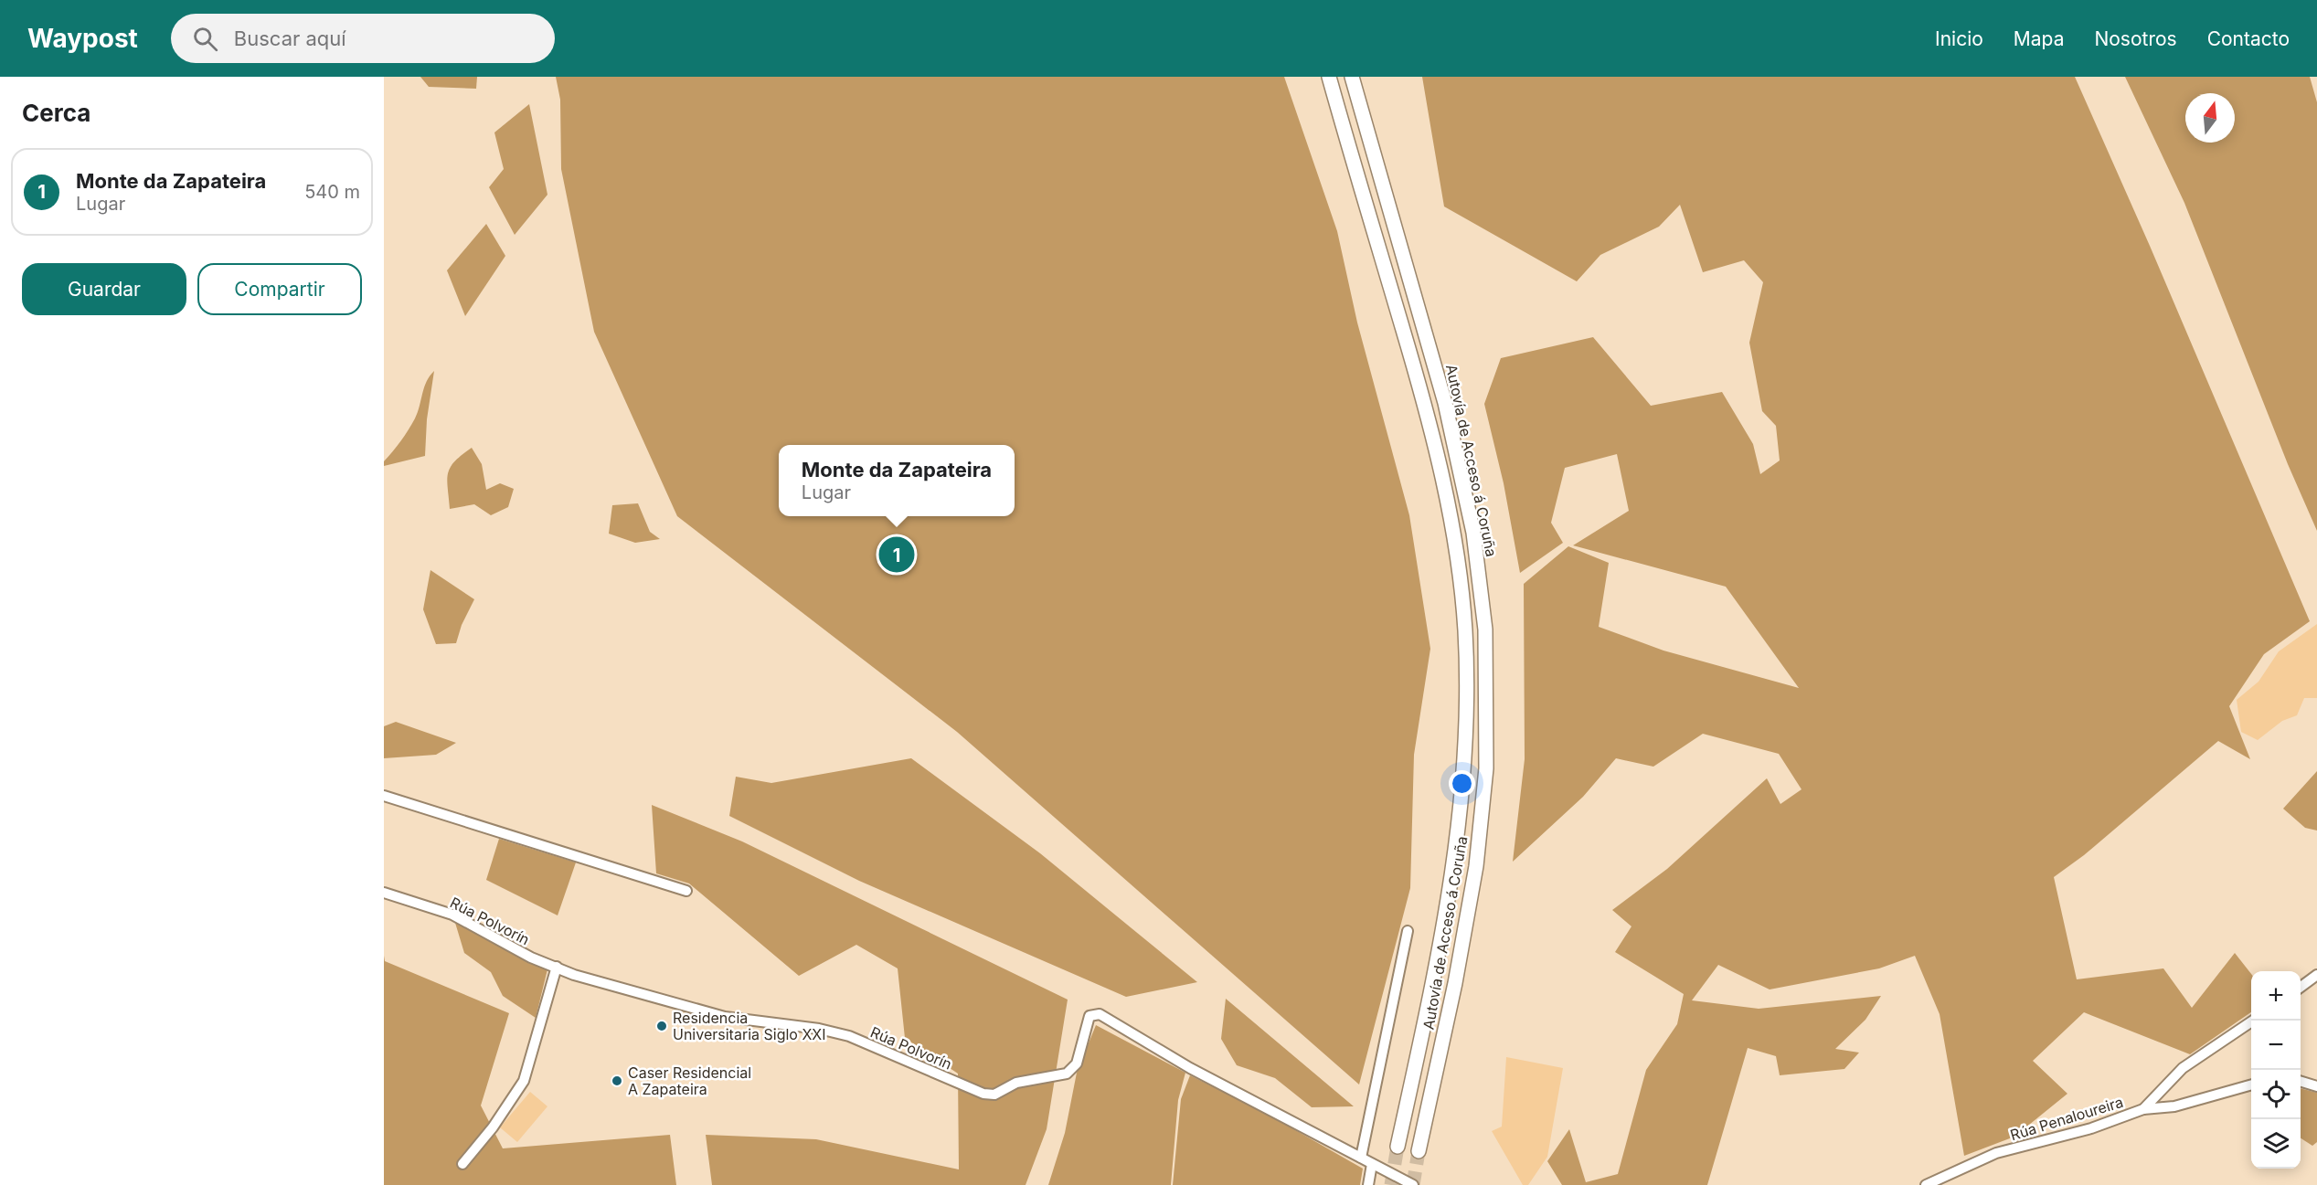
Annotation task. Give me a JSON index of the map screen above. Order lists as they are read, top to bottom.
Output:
{
  "streets": {
    "highway": ["Autovía de Acceso á Coruña"],
    "street": ["Rúa Polvorín", "Rúa Penaloureira"]
  },
  "places": ["Residencia Universitaria Siglo XXI", "Caser Residencial A Zapateira"],
  "north": "top",
  "page": {
    "header": "Waypost",
    "search": "Buscar aquí",
    "nav": [
      "Inicio",
      "Mapa",
      "Nosotros",
      "Contacto"
    ],
    "heading": "Cerca",
    "list": [
      {
        "mark": "1",
        "name": "Monte da Zapateira",
        "note": "Lugar",
        "value": "540 m"
      }
    ],
    "buttons": ["Guardar", "Compartir"],
    "popup": ["Monte da Zapateira", "Lugar"],
    "pins": "1",
    "map_buttons": ["+", "−"]
  }
}
